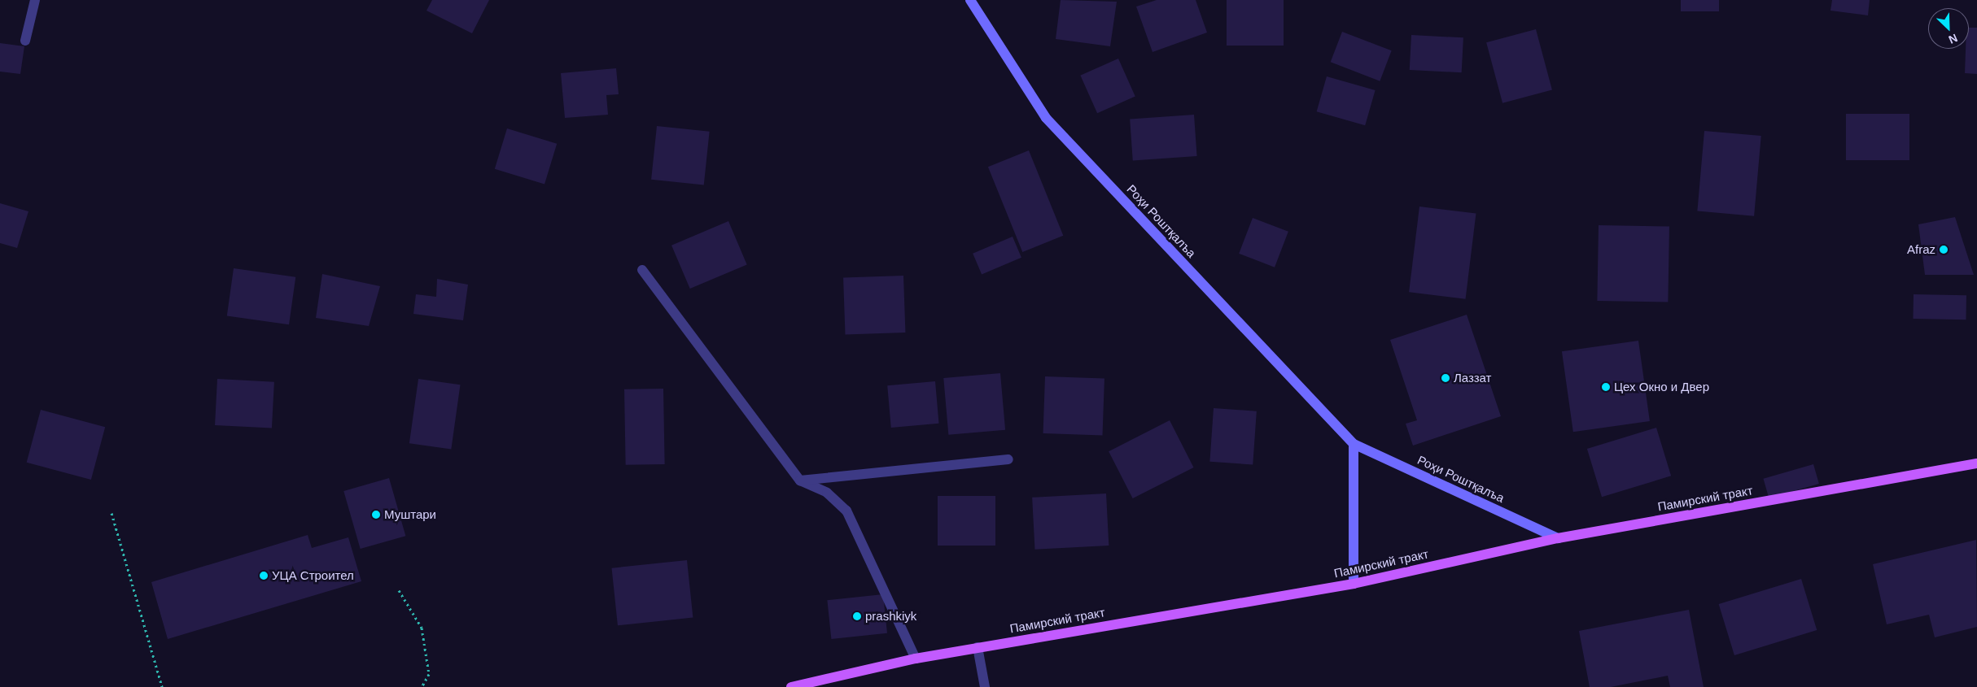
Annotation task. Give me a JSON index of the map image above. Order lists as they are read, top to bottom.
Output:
{
  "streets": {
    "main road": ["Роҳи Роштқалъа", "Памирский тракт"]
  },
  "crossings": [
    ["Роҳи Роштқалъа", "Памирский тракт"]
  ],
  "places": [
    "Afraz",
    "Лаззат",
    "Цех Окно и Двер",
    "Муштари",
    "УЦА Строител",
    "prashkiyk"
  ],
  "north": "bottom right"
}
